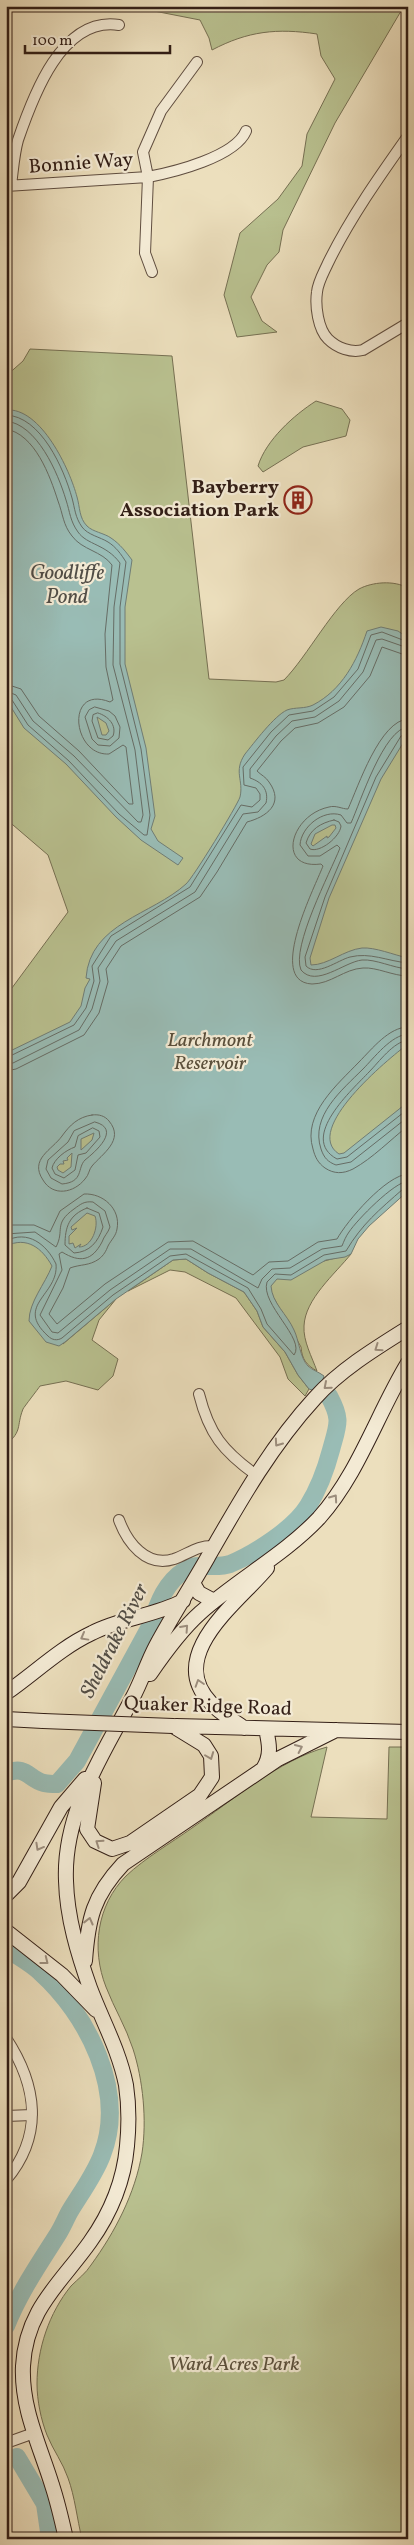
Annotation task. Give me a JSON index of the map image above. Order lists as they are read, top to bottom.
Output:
{
  "streets": {
    "street": ["Bonnie Way", "Quaker Ridge Road"]
  },
  "water": ["Goodliffe Pond", "Sheldrake River"],
  "parks": ["Larchmont Reservoir", "Ward Acres Park"],
  "places": {
    "building": ["Bayberry Association Park"]
  },
  "scale_bar": "100 m"
}
